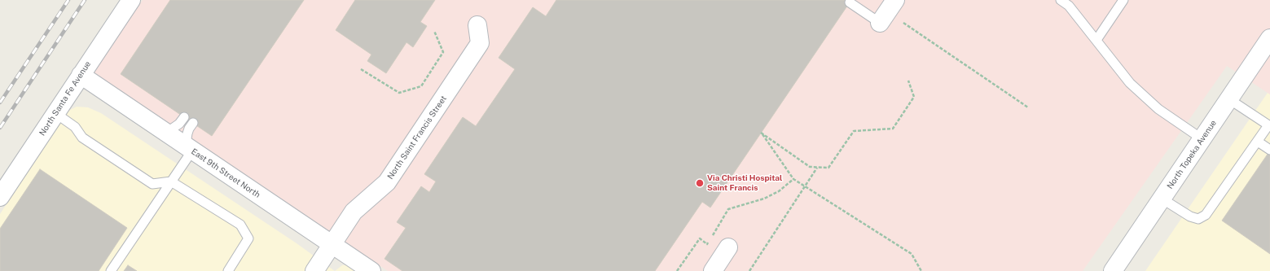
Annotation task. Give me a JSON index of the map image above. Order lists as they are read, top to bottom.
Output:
{
  "streets": {
    "street": [
      "North Santa Fe Avenue",
      "North Saint Francis Street",
      "North Topeka Avenue",
      "East 9th Street North"
    ]
  },
  "crossings": [
    ["North Santa Fe Avenue", "East 9th Street North"],
    ["North Saint Francis Street", "East 9th Street North"]
  ],
  "places": ["Via Christi Hospital Saint Francis"]
}
